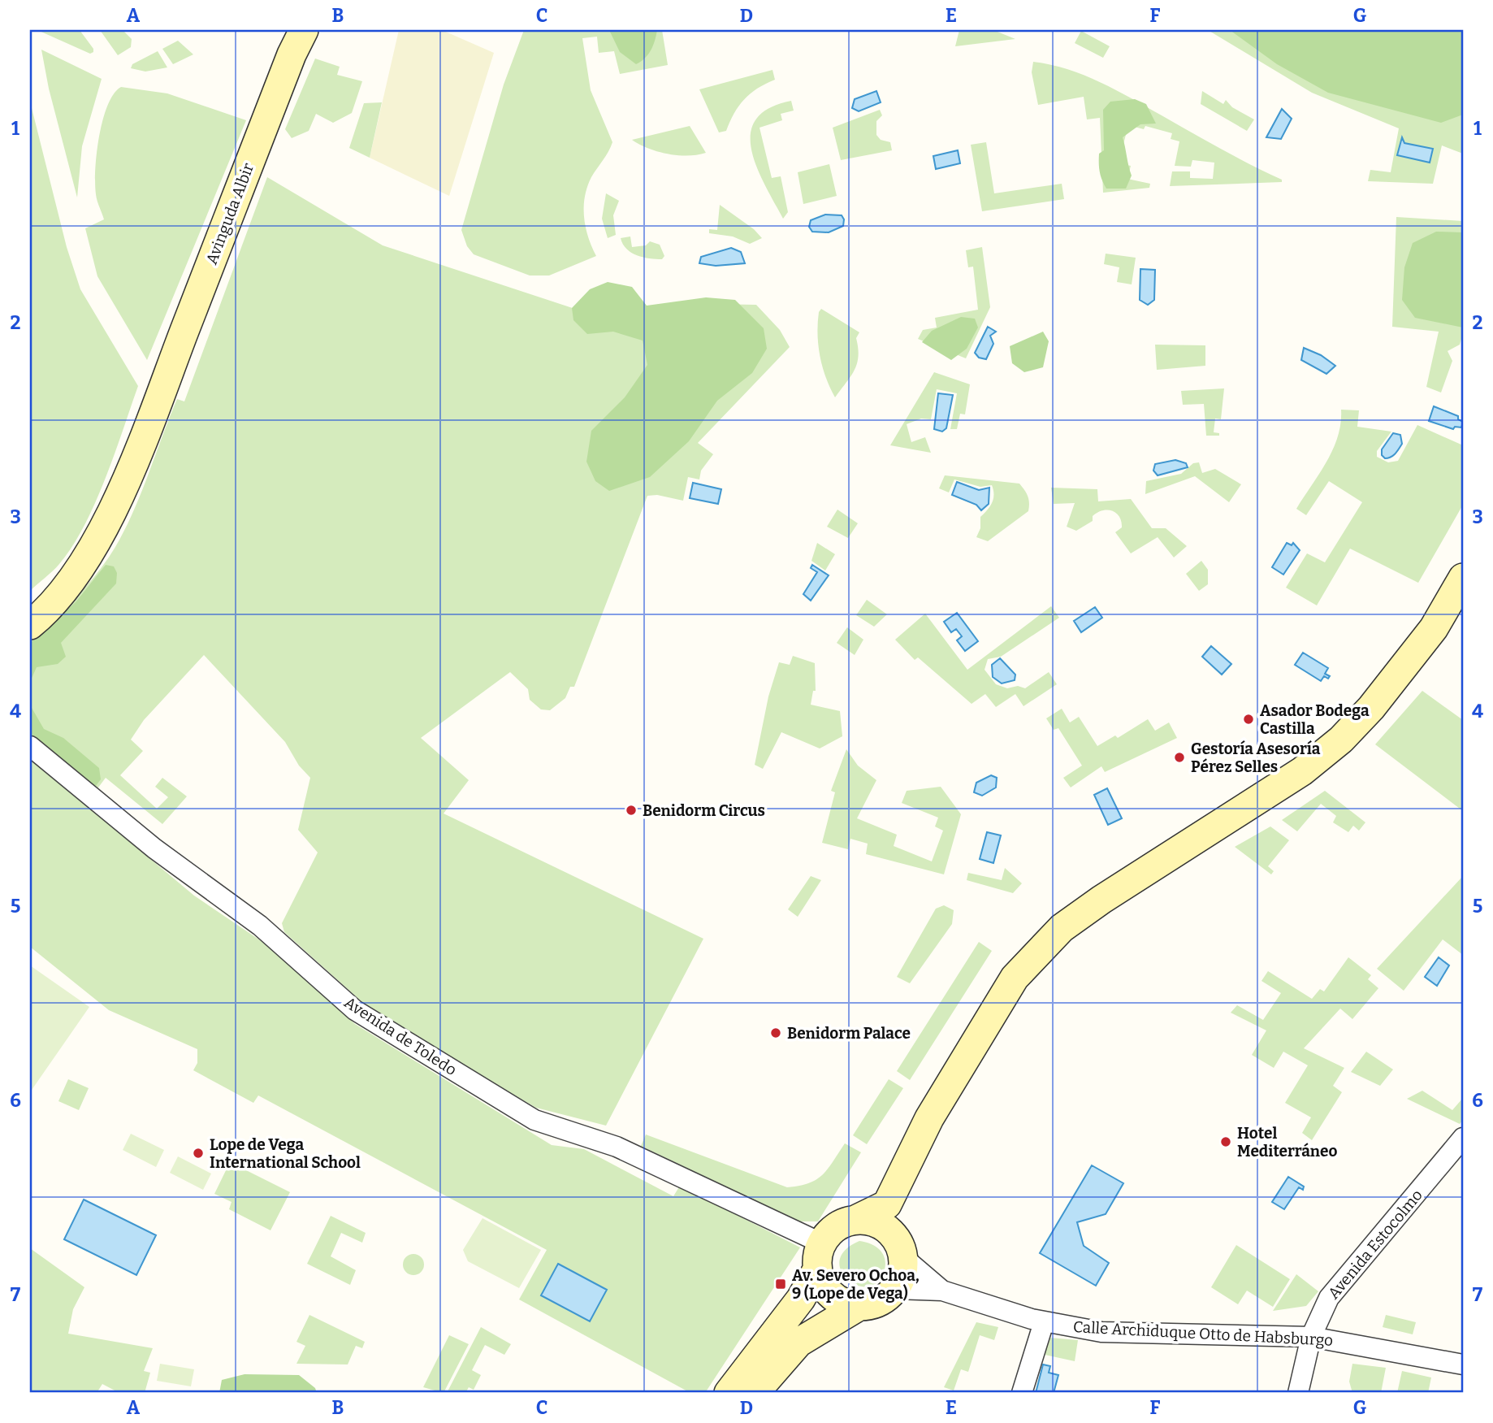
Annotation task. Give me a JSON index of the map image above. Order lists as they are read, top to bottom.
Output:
{
  "streets": {
    "street": [
      "Avinguda Albir",
      "Avenida de Toledo",
      "Avenida Estocolmo",
      "Calle Archiduque Otto de Habsburgo"
    ]
  },
  "crossings": [
    ["Avenida Estocolmo", "Calle Archiduque Otto de Habsburgo"]
  ],
  "places": {
    "other": [
      "Asador Bodega Castilla",
      "Gestoría Asesoría Pérez Selles",
      "Benidorm Circus",
      "Benidorm Palace",
      "Hotel Mediterráneo",
      "Lope de Vega International School"
    ],
    "transit": ["Av. Severo Ochoa, 9 (Lope de Vega)"]
  },
  "grid": {
    "columns": [
      "A",
      "B",
      "C",
      "D",
      "E",
      "F",
      "G"
    ],
    "rows": [
      "1",
      "2",
      "3",
      "4",
      "5",
      "6",
      "7"
    ]
  }
}
